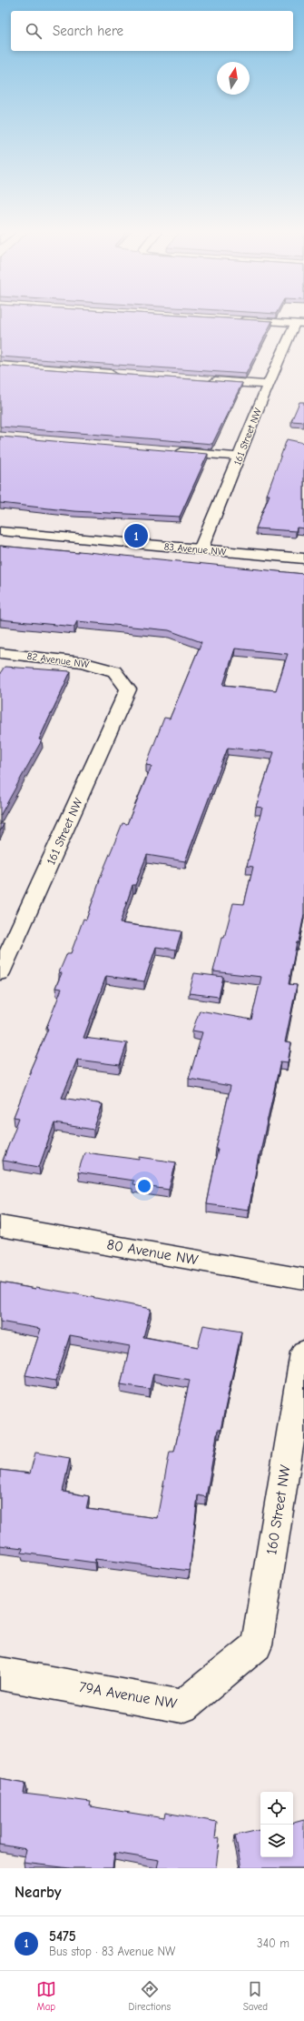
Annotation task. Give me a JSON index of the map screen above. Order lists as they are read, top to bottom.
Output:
{
  "streets": {
    "street": [
      "161 Street NW",
      "83 Avenue NW",
      "82 Avenue NW",
      "80 Avenue NW",
      "160 Street NW",
      "79A Avenue NW"
    ]
  },
  "crossings": [
    ["161 Street NW", "83 Avenue NW"],
    ["161 Street NW", "82 Avenue NW"],
    ["160 Street NW", "79A Avenue NW"]
  ],
  "north": "top",
  "page": {
    "search": "Search here",
    "pins": "1",
    "heading": "Nearby",
    "list": [
      {
        "mark": "1",
        "name": "5475",
        "note": "Bus stop · 83 Avenue NW",
        "value": "340 m"
      }
    ],
    "nav": ["Map", "Directions", "Saved"]
  }
}
